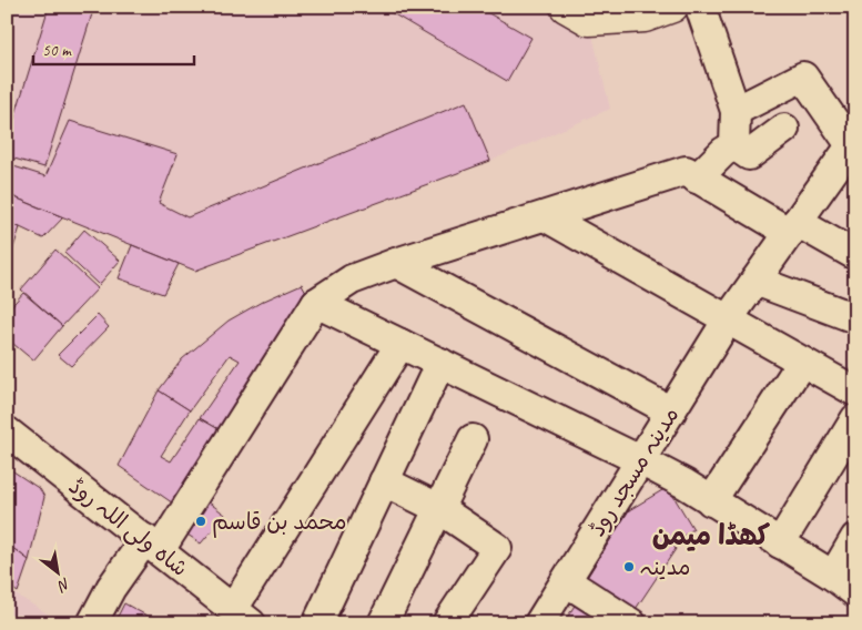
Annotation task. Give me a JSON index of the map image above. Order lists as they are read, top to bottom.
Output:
{
  "streets": {
    "street": ["مدینہ مسجد روڈ", "شاہ ولی اللہ روڈ"]
  },
  "districts": ["کھڈا میمن"],
  "places": ["محمد بن قاسم", "مدینہ"],
  "scale_bar": "50 m",
  "north": "bottom right"
}
